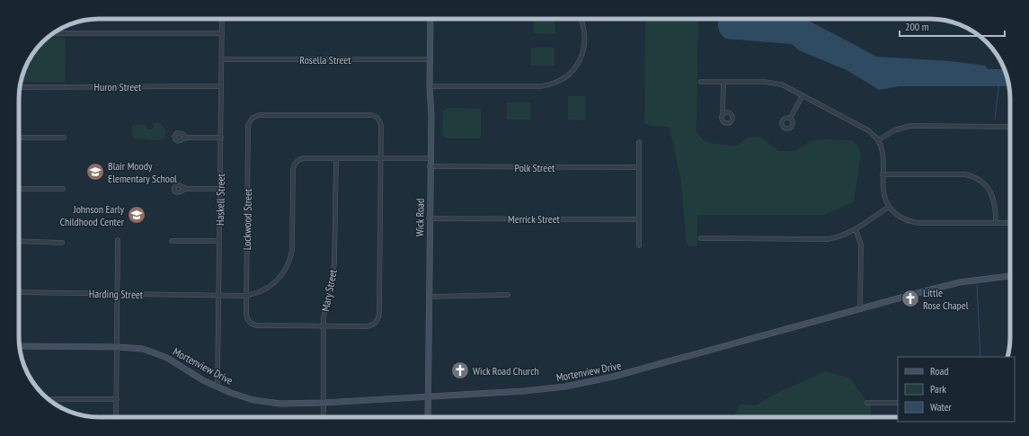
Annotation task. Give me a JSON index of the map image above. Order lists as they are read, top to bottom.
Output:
{
  "streets": {
    "street": [
      "Rosella Street",
      "Huron Street",
      "Polk Street",
      "Haskell Street",
      "Wick Road",
      "Merrick Street",
      "Lockwood Street",
      "Mary Street",
      "Harding Street",
      "Mortenview Drive"
    ]
  },
  "crossings": [
    ["Rosella Street", "Haskell Street"],
    ["Rosella Street", "Wick Road"],
    ["Huron Street", "Haskell Street"],
    ["Polk Street", "Wick Road"],
    ["Haskell Street", "Harding Street"],
    ["Haskell Street", "Mortenview Drive"],
    ["Wick Road", "Merrick Street"],
    ["Wick Road", "Mortenview Drive"],
    ["Lockwood Street", "Mary Street"],
    ["Lockwood Street", "Harding Street"],
    ["Mary Street", "Harding Street"],
    ["Mary Street", "Mortenview Drive"]
  ],
  "places": {
    "school or university": ["Blair Moody Elementary School", "Johnson Early Childhood Center"],
    "church": ["Little Rose Chapel", "Wick Road Church"]
  },
  "legend": ["Road", "Park", "Water"],
  "scale_bar": "200 m"
}
